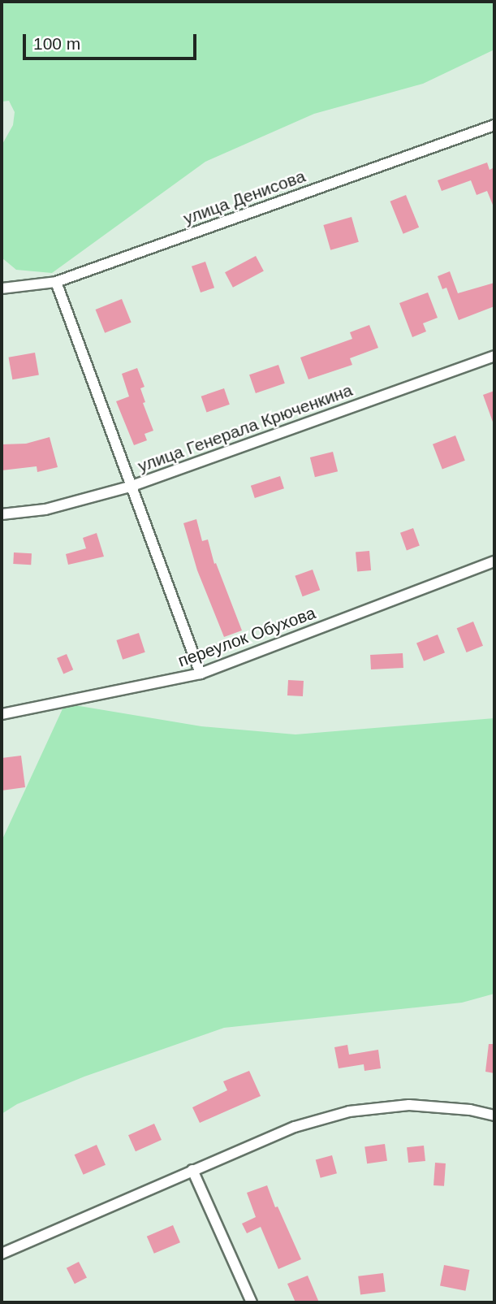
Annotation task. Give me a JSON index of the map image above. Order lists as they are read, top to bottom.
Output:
{
  "streets": {
    "street": ["улица Денисова", "улица Генерала Крюченкина", "переулок Обухова"]
  },
  "scale_bar": "100 m"
}
